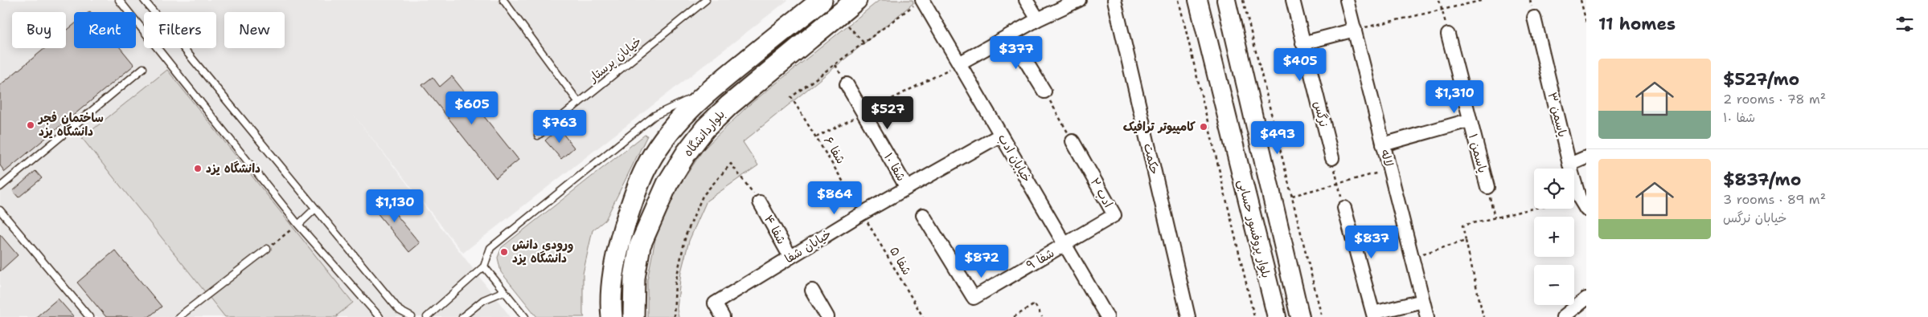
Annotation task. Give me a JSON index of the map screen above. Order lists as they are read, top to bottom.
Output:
{
  "streets": {
    "main road": ["بلواردانشگاه", "بلوار پروفسور حسابی"],
    "street": [
      "نرگس",
      "یاسمن ۳",
      "یاسمن ۱",
      "خیابان ادب",
      "لاله",
      "حکمت",
      "شفا ۱۰",
      "ادب ۲",
      "شفا ۴",
      "خیابان شفا",
      "شفا ۹"
    ],
    "lane": ["خیابان پرستار"],
    "path": ["شفا ۶", "شفا ۵"]
  },
  "crossings": [
    ["شفا ۶", "خیابان شفا"],
    ["شفا ۶", "شفا ۵"],
    ["یاسمن ۱", "لاله"],
    ["خیابان ادب", "ادب ۲"],
    ["خیابان ادب", "خیابان شفا"],
    ["خیابان ادب", "شفا ۹"],
    ["شفا ۱۰", "خیابان شفا"],
    ["ادب ۲", "شفا ۹"],
    ["شفا ۴", "خیابان شفا"],
    ["خیابان شفا", "شفا ۵"]
  ],
  "places": [
    "ساختمان فجر دانشگاه یزد",
    "کامپیوتر ترافیک",
    "دانشگاه یزد",
    "ورودی دانش دانشگاه یزد"
  ],
  "page": {
    "heading": "11 homes",
    "chip": [
      "Buy",
      "Rent",
      "Filters",
      "New"
    ],
    "price": [
      "$377",
      "$405",
      "$1,310",
      "$605",
      "$527",
      "$763",
      "$493",
      "$864",
      "$1,130",
      "$837",
      "$872"
    ],
    "list": [
      {
        "name": "$527/mo",
        "note": "2 rooms · 78 m² · شفا ۱۰"
      },
      {
        "name": "$837/mo",
        "note": "3 rooms · 89 m² · خیابان نرگس"
      }
    ],
    "map_buttons": ["+", "−"]
  }
}
